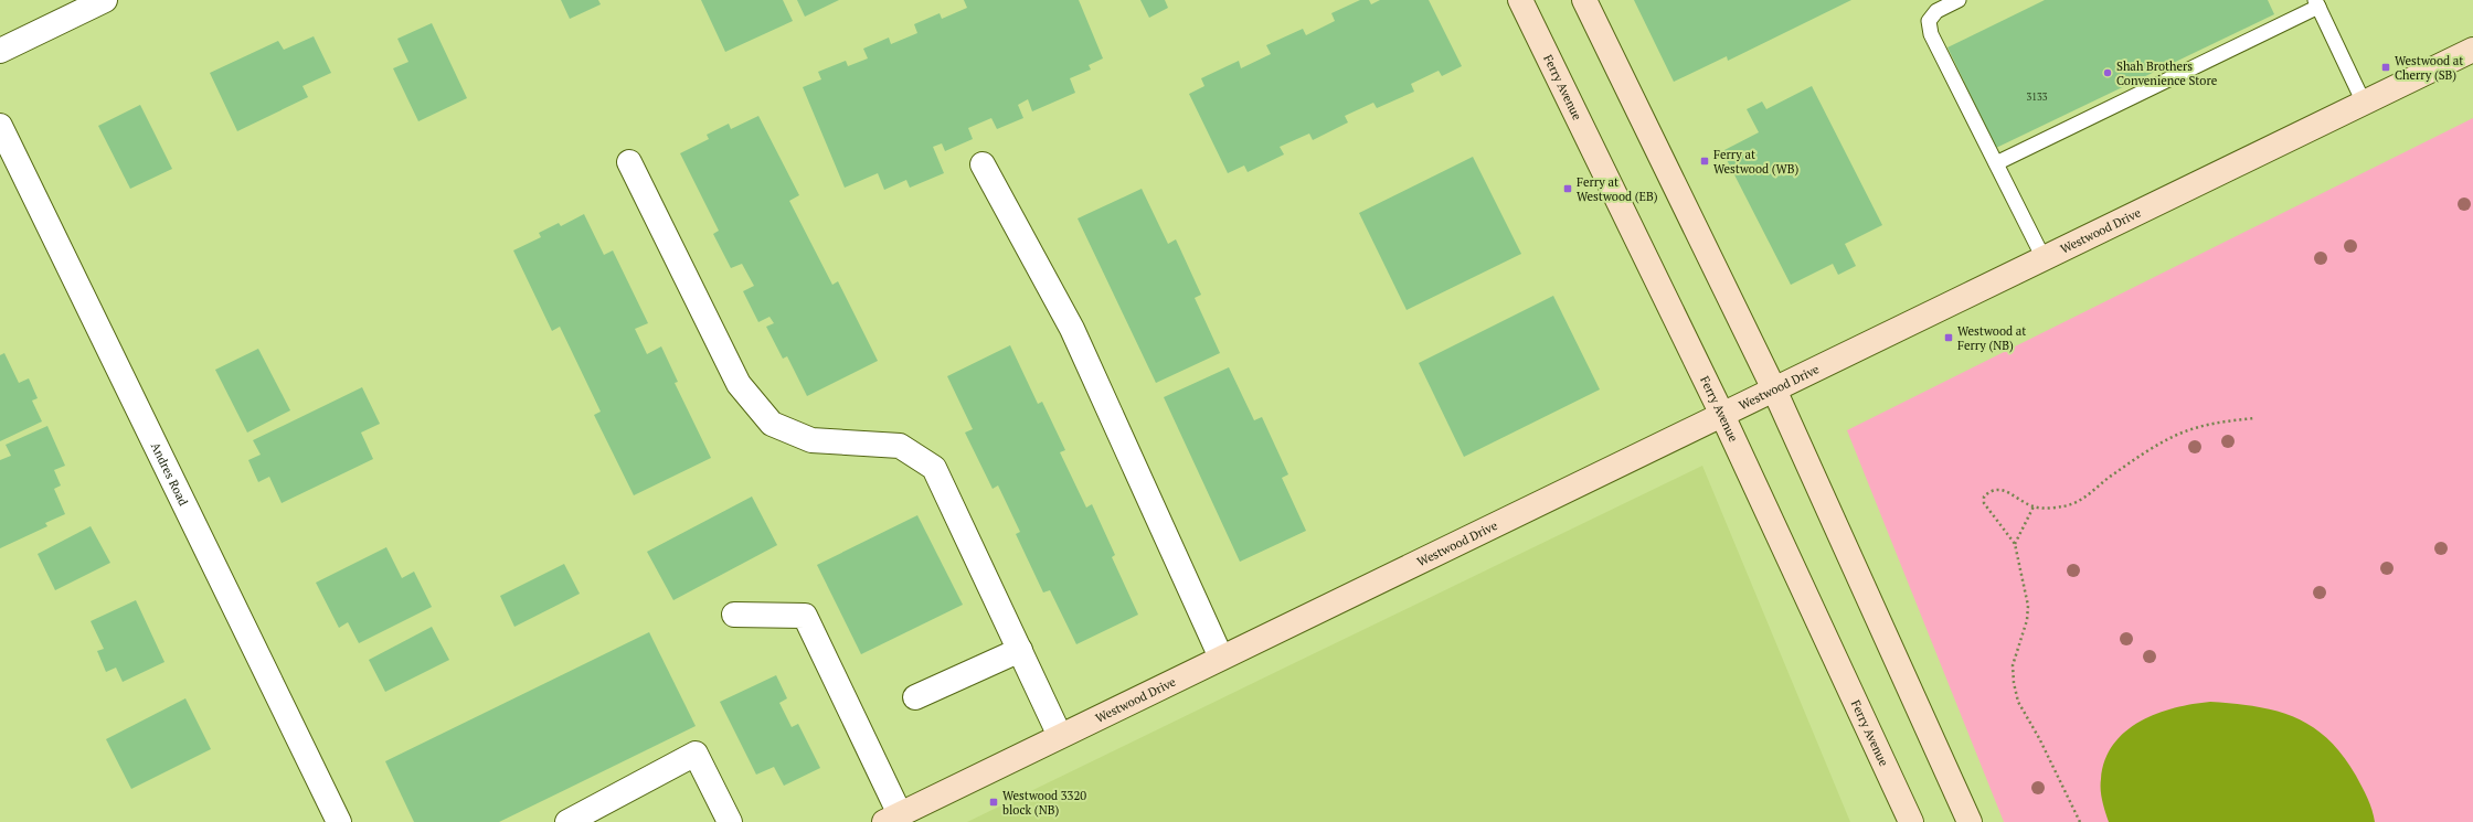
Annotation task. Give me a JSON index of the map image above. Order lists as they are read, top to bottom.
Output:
{
  "streets": {
    "main road": ["Ferry Avenue", "Westwood Drive"],
    "street": ["Andres Road"]
  },
  "crossings": [
    ["Ferry Avenue", "Westwood Drive"]
  ],
  "places": {
    "transit": [
      "Westwood at Cherry (SB)",
      "Ferry at Westwood (WB)",
      "Ferry at Westwood (EB)",
      "Westwood at Ferry (NB)",
      "Westwood 3320 block (NB)"
    ],
    "other": ["Shah Brothers Convenience Store"]
  },
  "house_numbers": ["3133"]
}
